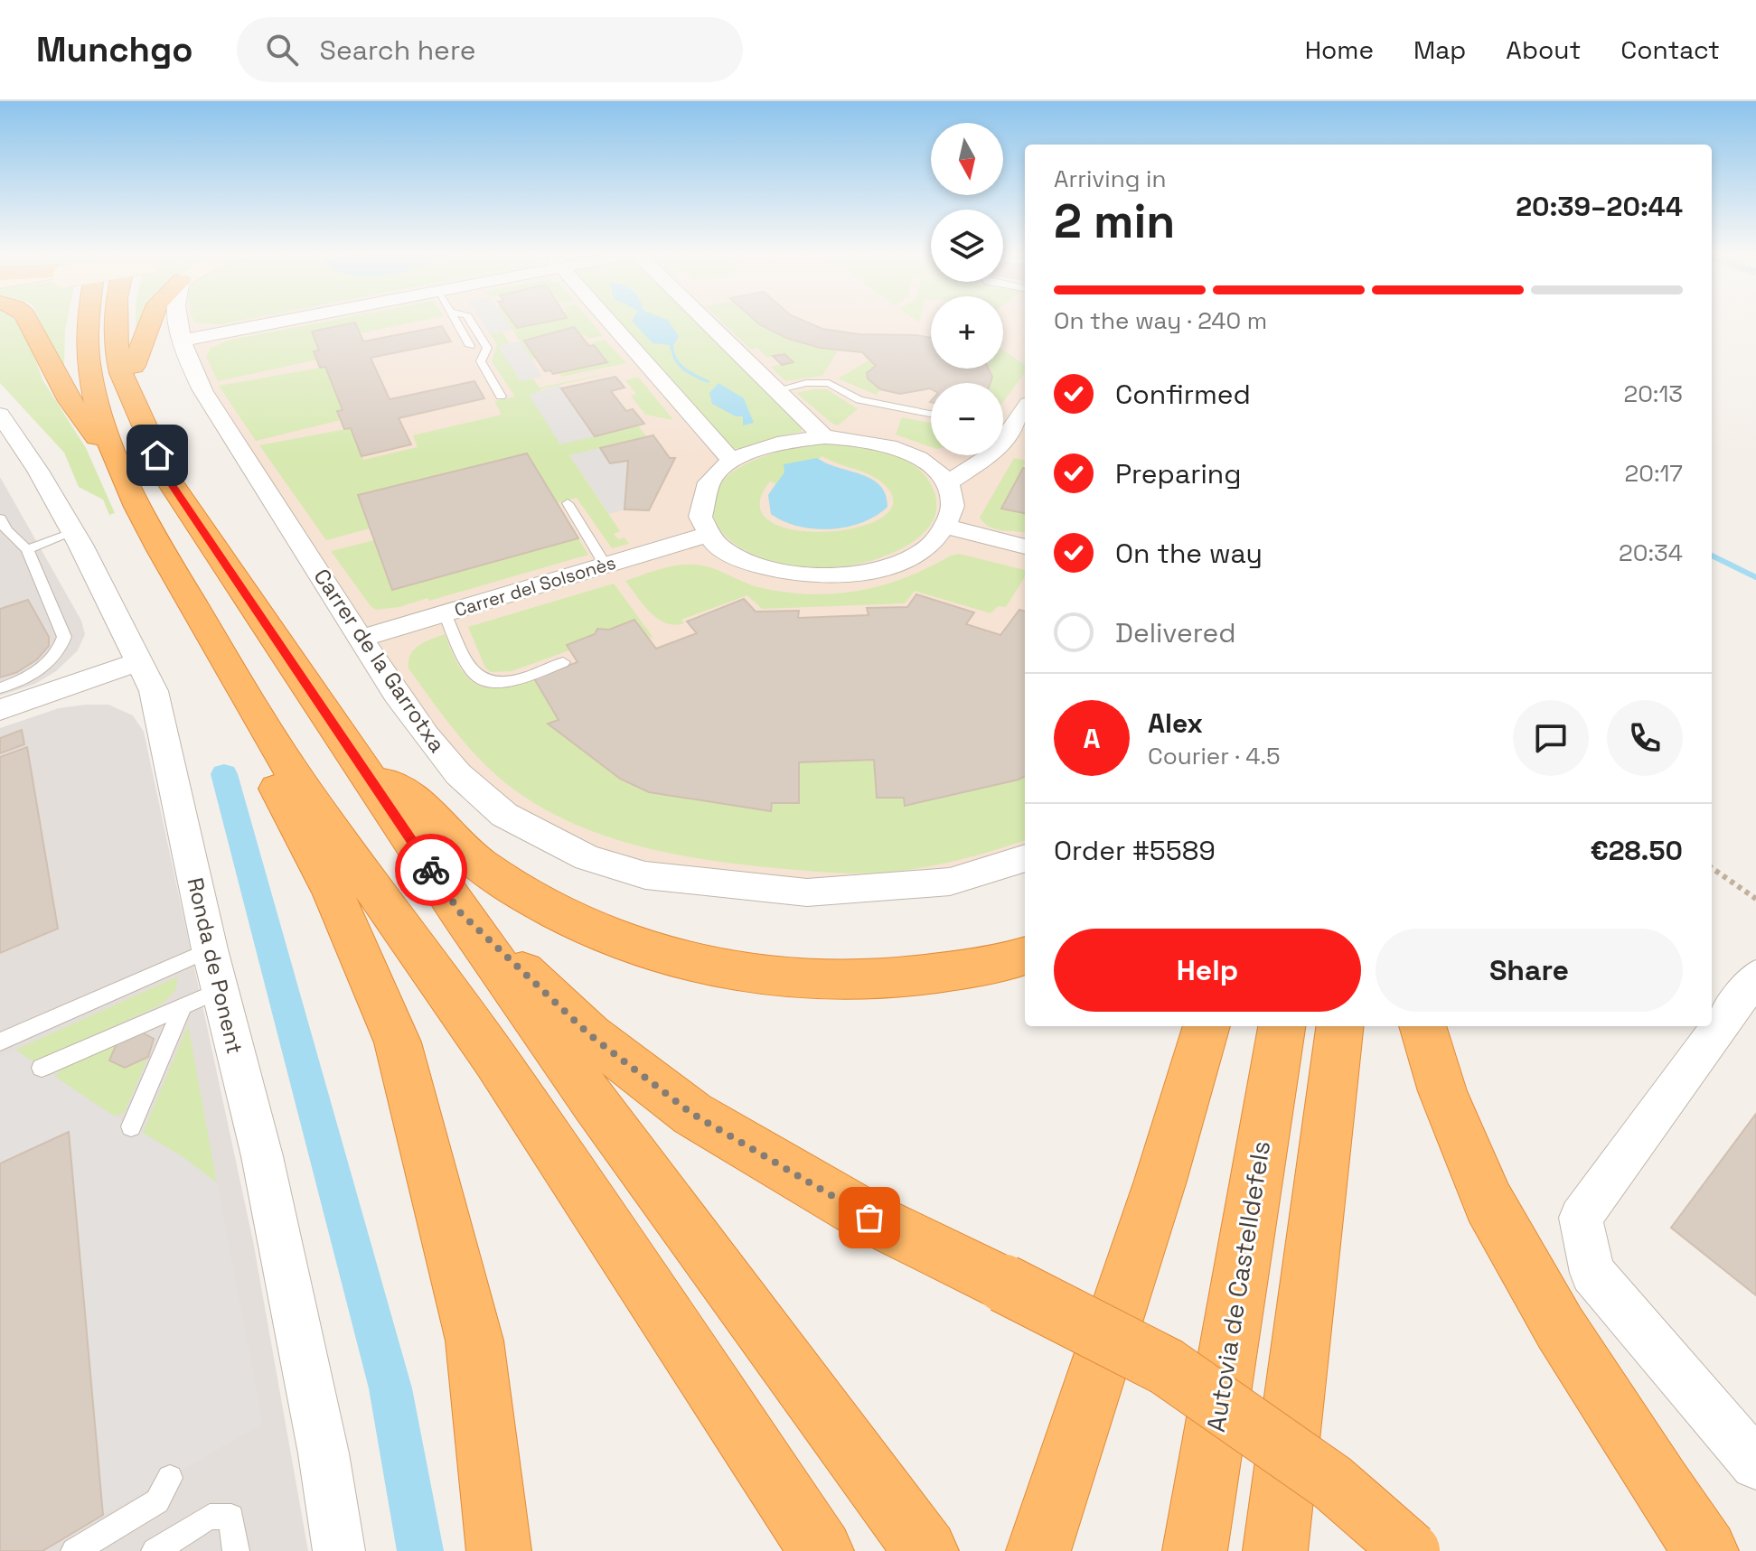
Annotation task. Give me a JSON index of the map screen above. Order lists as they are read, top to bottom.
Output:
{
  "streets": {
    "highway": ["Autovia de Castelldefels"],
    "street": ["Carrer del Solsonès", "Carrer de la Garrotxa", "Ronda de Ponent"]
  },
  "crossings": [
    ["Carrer del Solsonès", "Carrer de la Garrotxa"]
  ],
  "north": "bottom",
  "page": {
    "header": "Munchgo",
    "search": "Search here",
    "nav": [
      "Home",
      "Map",
      "About",
      "Contact"
    ],
    "map_buttons": ["+", "−"],
    "heading": ["2 min", "Arriving in", "20:39–20:44"],
    "panel": [
      "Alex",
      "Courier · 4.5",
      "Order #5589",
      "€28.50"
    ],
    "bar": "On the way · 240 m",
    "list": [
      ["Confirmed", "20:13"],
      ["Preparing", "20:17"],
      ["On the way", "20:34"],
      "Delivered"
    ],
    "round": "A",
    "buttons": ["Help", "Share"]
  }
}
